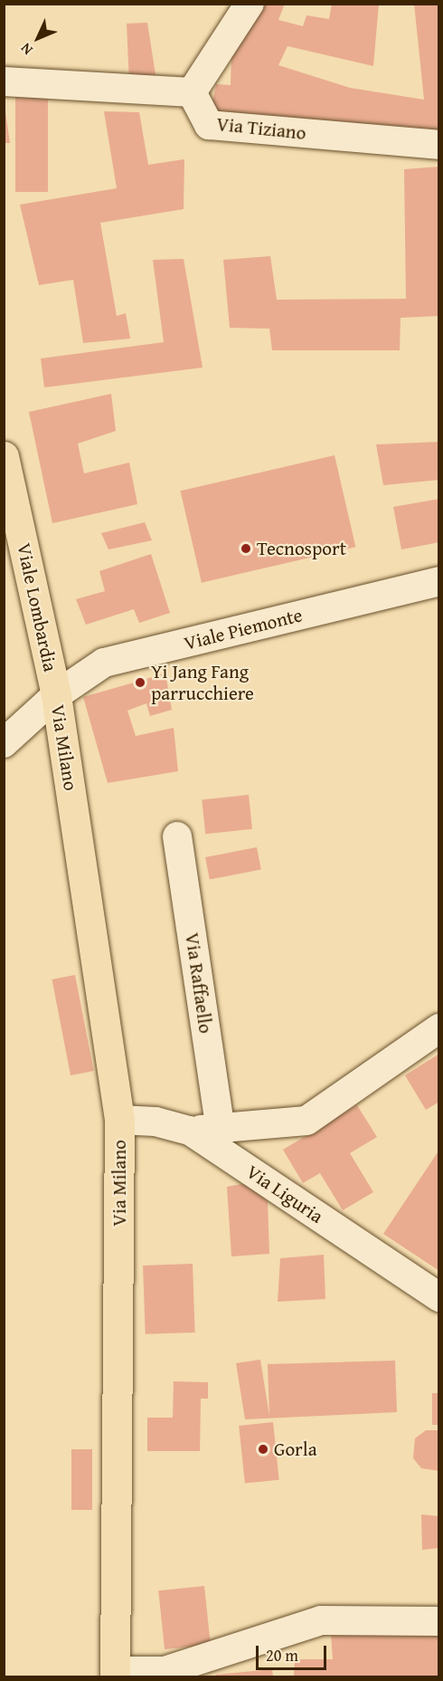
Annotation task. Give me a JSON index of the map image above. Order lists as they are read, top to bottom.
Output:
{
  "streets": {
    "main road": ["Viale Lombardia", "Via Milano"],
    "street": [
      "Via Tiziano",
      "Viale Piemonte",
      "Via Raffaello",
      "Via Liguria"
    ]
  },
  "crossings": [
    ["Viale Lombardia", "Viale Piemonte"],
    ["Viale Lombardia", "Via Milano"],
    ["Viale Piemonte", "Via Milano"],
    ["Via Milano", "Via Liguria"]
  ],
  "places": ["Tecnosport", "Yi Jang Fang parrucchiere", "Gorla"],
  "scale_bar": "20 m",
  "north": "bottom left"
}
